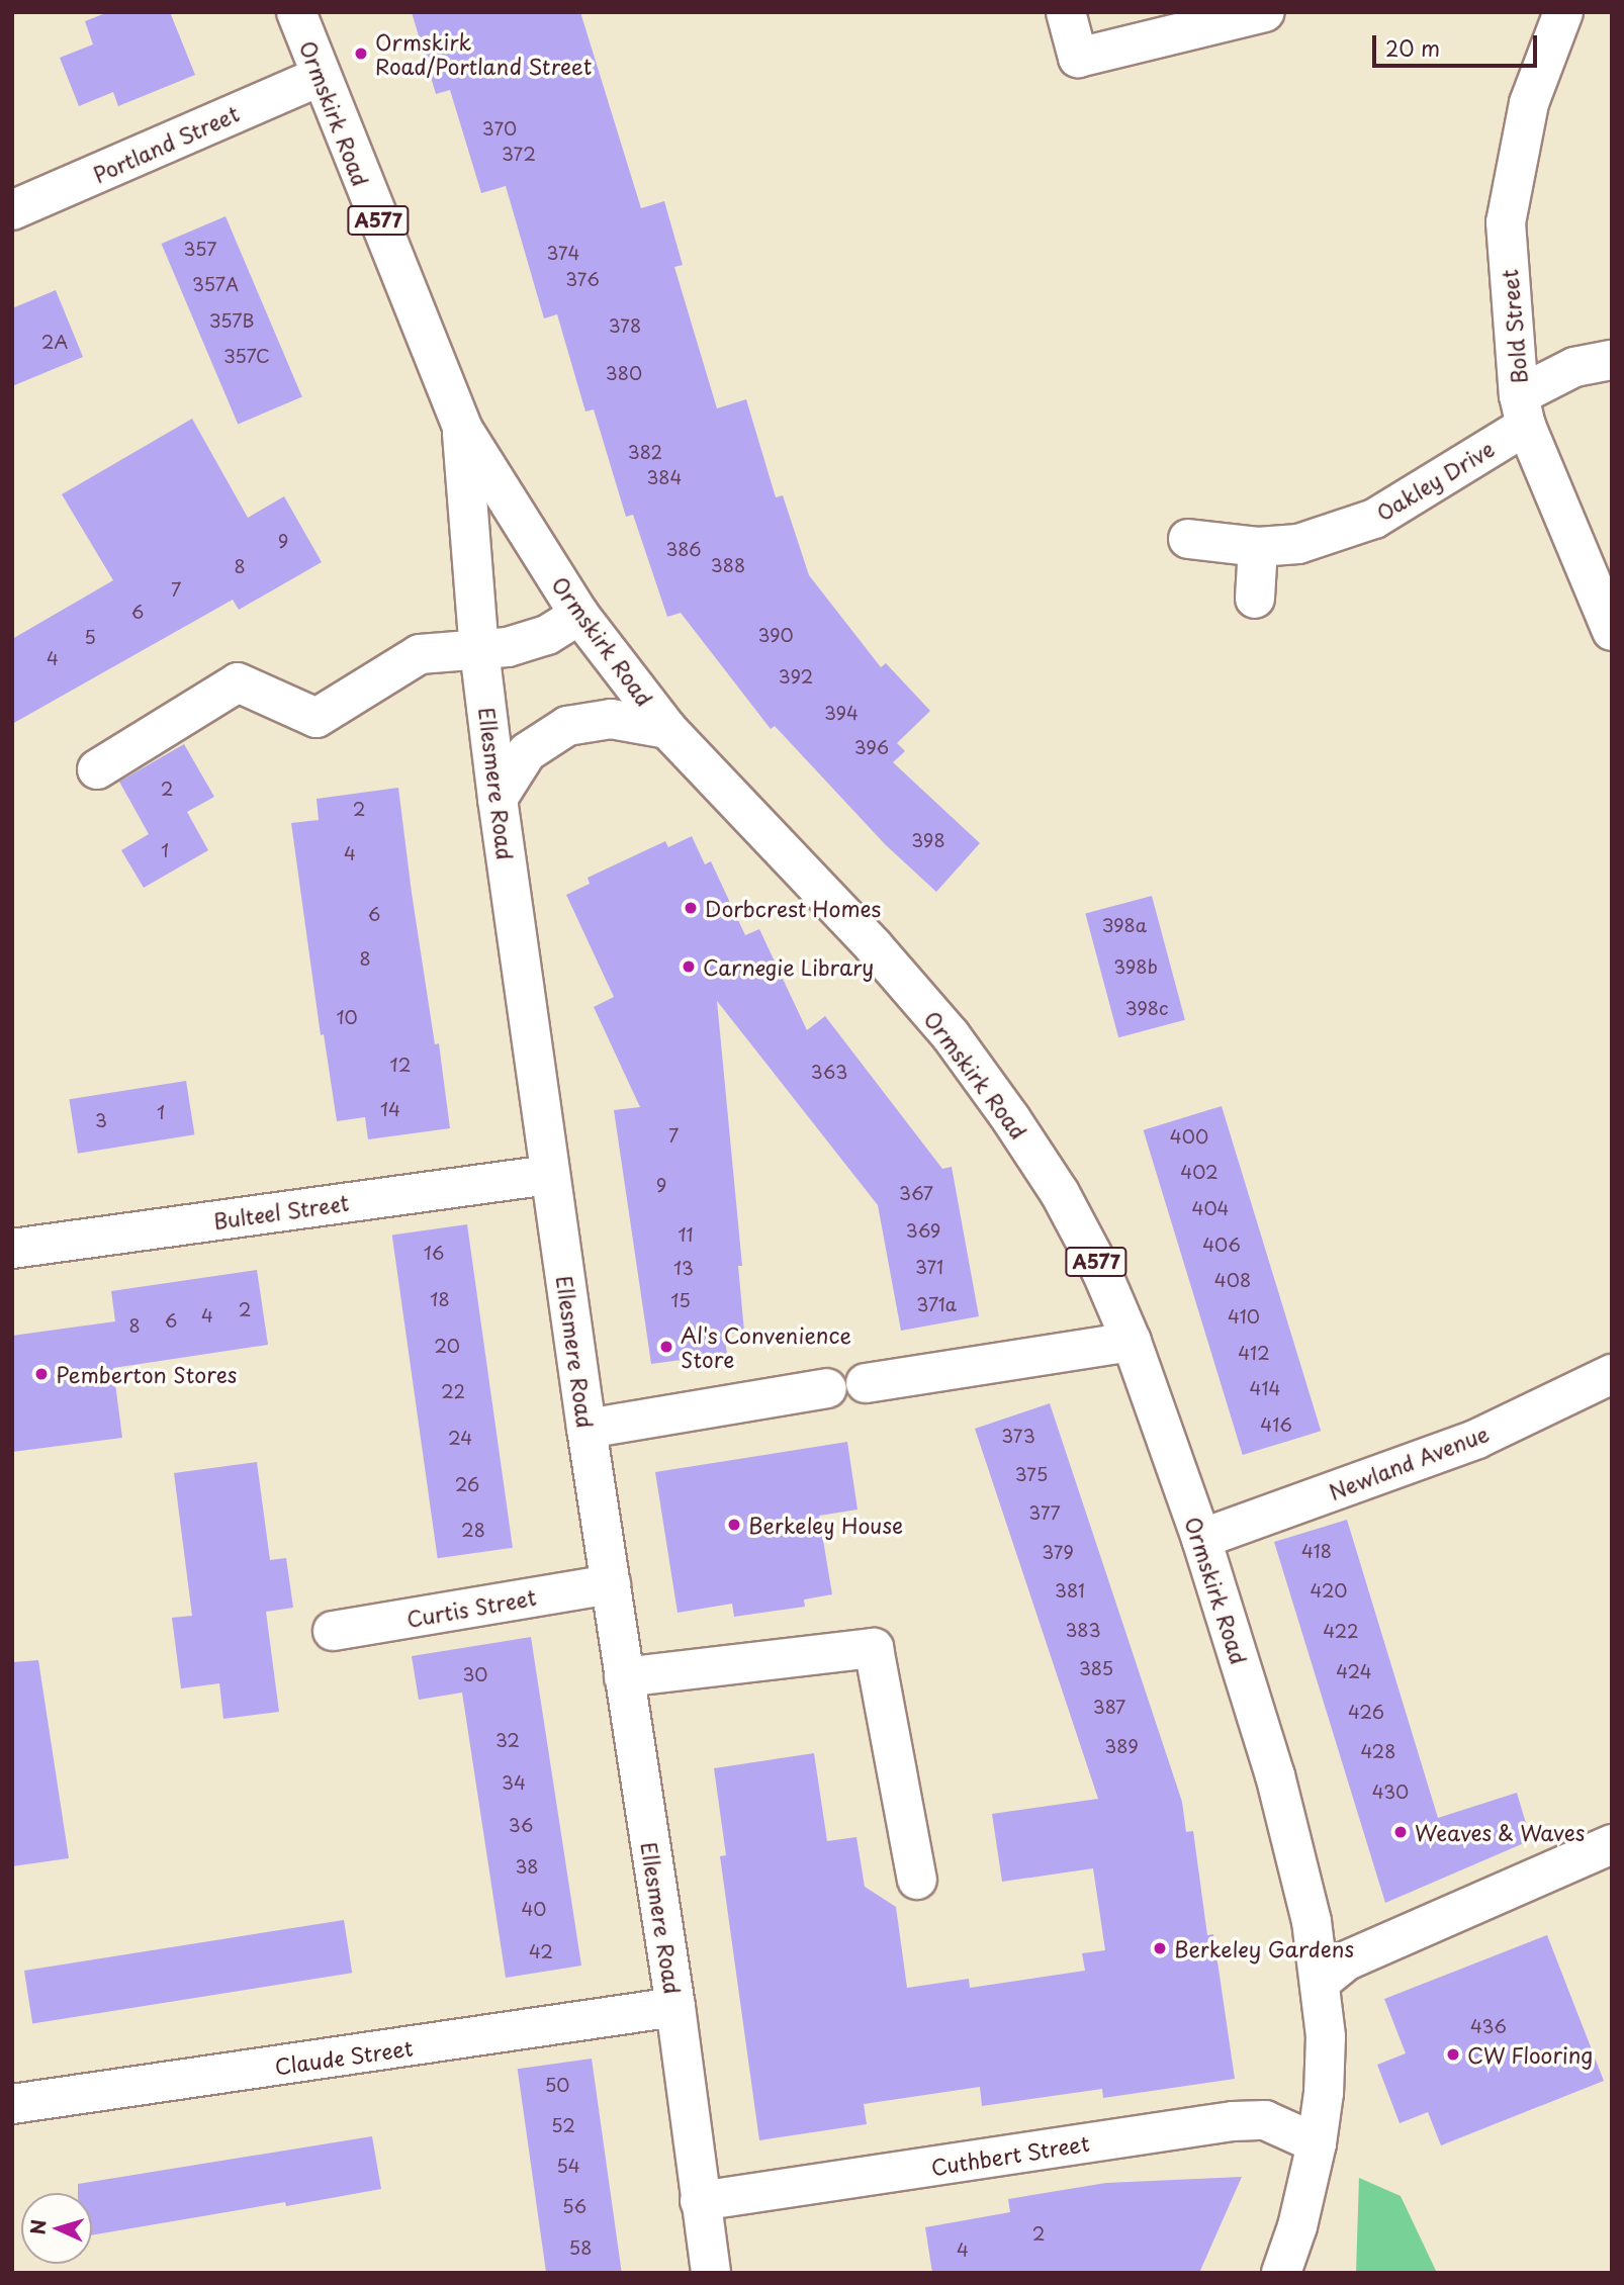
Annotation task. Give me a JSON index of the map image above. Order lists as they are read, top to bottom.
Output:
{
  "streets": {
    "main road": [
      "Ormskirk Road",
      "Portland Street",
      "A577",
      "Bold Street",
      "Oakley Drive",
      "Ellesmere Road",
      "Bulteel Street",
      "Newland Avenue",
      "Curtis Street",
      "Claude Street",
      "Cuthbert Street"
    ]
  },
  "crossings": [
    ["Ormskirk Road", "Portland Street"],
    ["Ormskirk Road", "Ellesmere Road"],
    ["Ormskirk Road", "Newland Avenue"],
    ["Ormskirk Road", "Cuthbert Street"],
    ["Bold Street", "Oakley Drive"],
    ["Ellesmere Road", "Bulteel Street"],
    ["Ellesmere Road", "Curtis Street"],
    ["Ellesmere Road", "Claude Street"],
    ["Ellesmere Road", "Cuthbert Street"]
  ],
  "places": [
    "Ormskirk Road/Portland Street",
    "Dorbcrest Homes",
    "Carnegie Library",
    "Al's Convenience Store",
    "Pemberton Stores",
    "Berkeley House",
    "Weaves & Waves",
    "Berkeley Gardens",
    "CW Flooring"
  ],
  "house_numbers": [
    "370",
    "372",
    "357",
    "374",
    "376",
    "357A",
    "357B",
    "378",
    "2A",
    "357C",
    "380",
    "382",
    "384",
    "9",
    "386",
    "388",
    "8",
    "7",
    "6",
    "390",
    "5",
    "4",
    "392",
    "394",
    "396",
    "2",
    "2",
    "398",
    "1",
    "4",
    "6",
    "398a",
    "8",
    "398b",
    "398c",
    "10",
    "12",
    "363",
    "14",
    "1",
    "3",
    "7",
    "400",
    "402",
    "9",
    "367",
    "404",
    "369",
    "11",
    "406",
    "16",
    "371",
    "13",
    "408",
    "18",
    "15",
    "371a",
    "2",
    "4",
    "410",
    "6",
    "8",
    "20",
    "412",
    "414",
    "22",
    "416",
    "373",
    "24",
    "375",
    "26",
    "377",
    "28",
    "418",
    "379",
    "381",
    "420",
    "383",
    "422",
    "385",
    "424",
    "30",
    "387",
    "426",
    "32",
    "389",
    "428",
    "34",
    "430",
    "36",
    "38",
    "40",
    "42",
    "436",
    "50",
    "52",
    "54",
    "56",
    "2",
    "58",
    "4"
  ],
  "scale_bar": "20 m",
  "north": "left"
}
